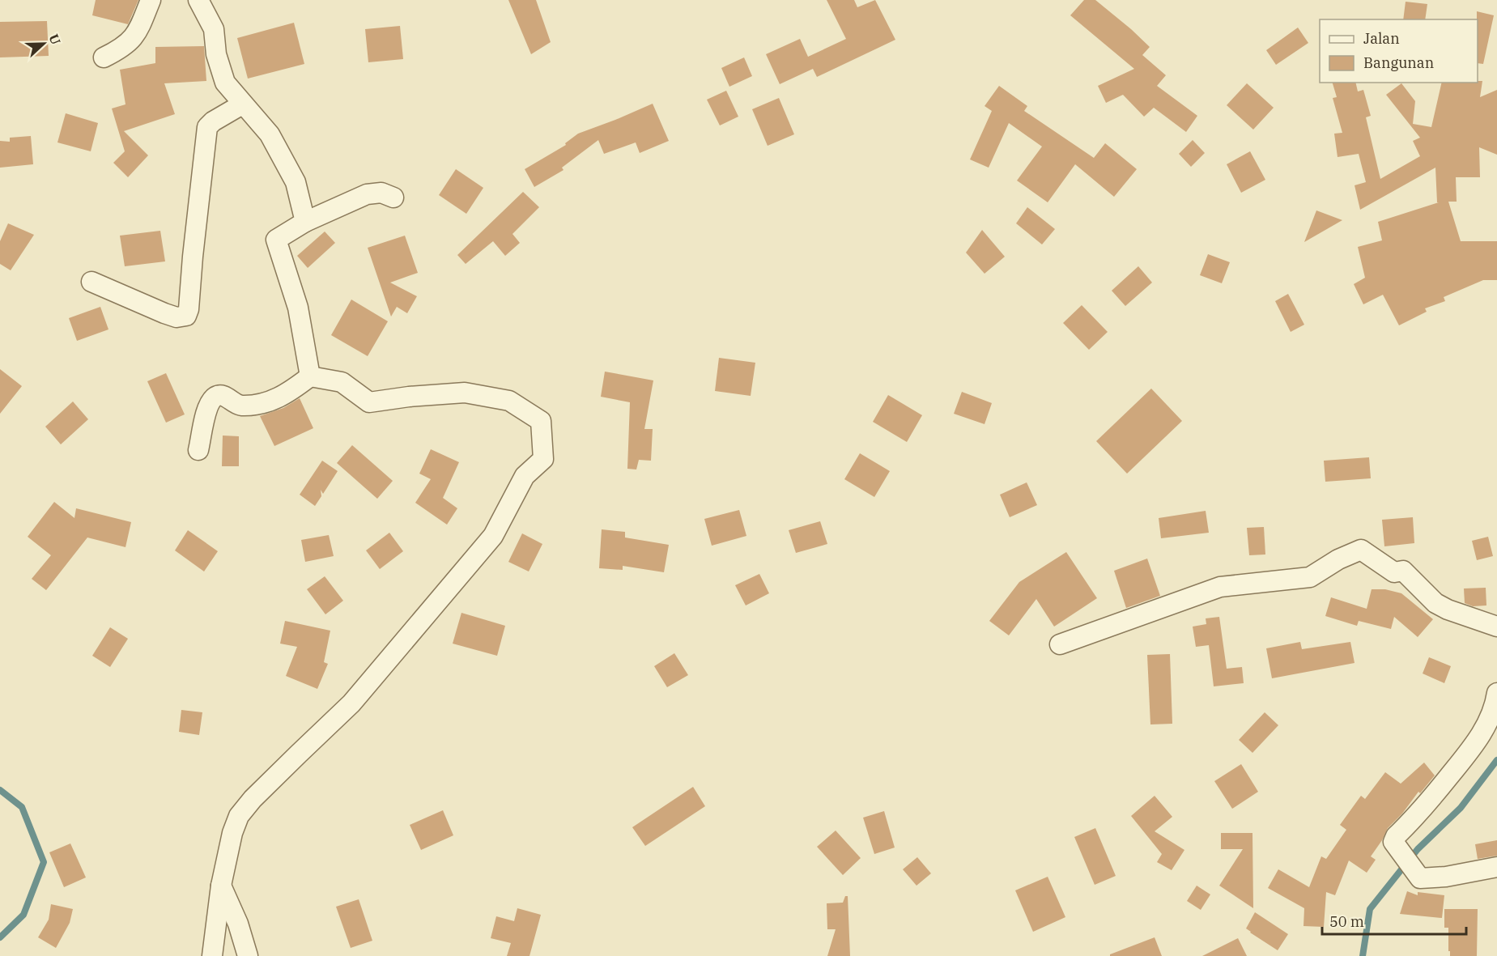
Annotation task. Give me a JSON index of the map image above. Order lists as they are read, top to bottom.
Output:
{
  "legend": ["Jalan", "Bangunan"],
  "scale_bar": "50 m",
  "north": "right"
}
